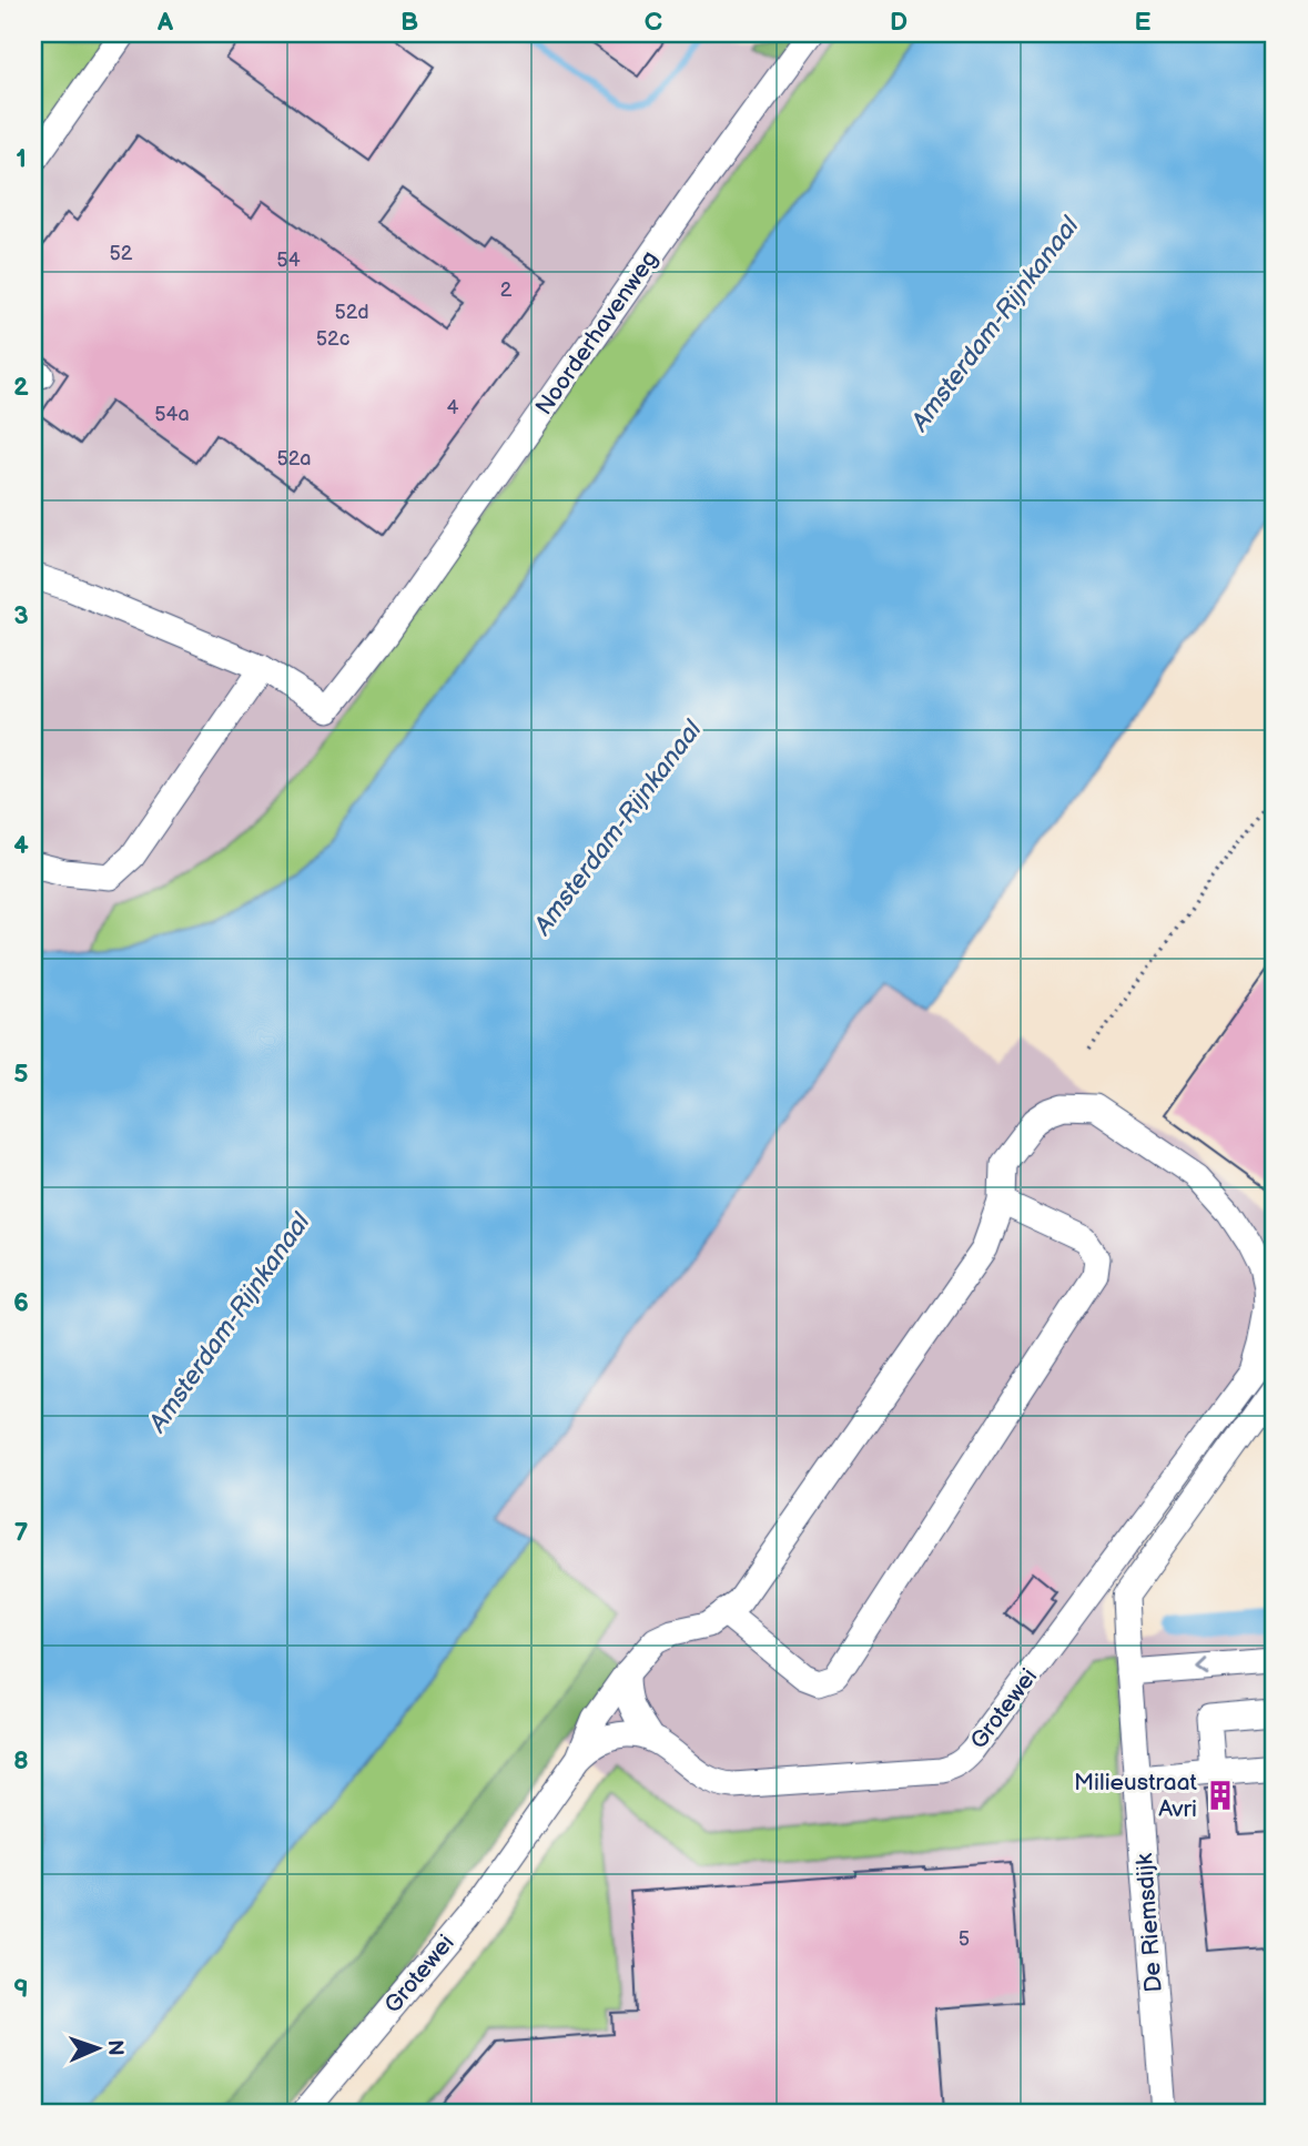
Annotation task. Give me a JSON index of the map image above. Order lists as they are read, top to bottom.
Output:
{
  "streets": {
    "street": ["Noorderhavenweg", "Grotewei", "De Riemsdijk"]
  },
  "water": ["Amsterdam-Rijnkanaal"],
  "places": {
    "building": ["Milieustraat Avri"]
  },
  "house_numbers": [
    "52",
    "54",
    "2",
    "52d",
    "52c",
    "4",
    "54a",
    "52a",
    "5"
  ],
  "north": "right",
  "grid": {
    "columns": [
      "A",
      "B",
      "C",
      "D",
      "E"
    ],
    "rows": [
      "1",
      "2",
      "3",
      "4",
      "5",
      "6",
      "7",
      "8",
      "9"
    ]
  }
}
